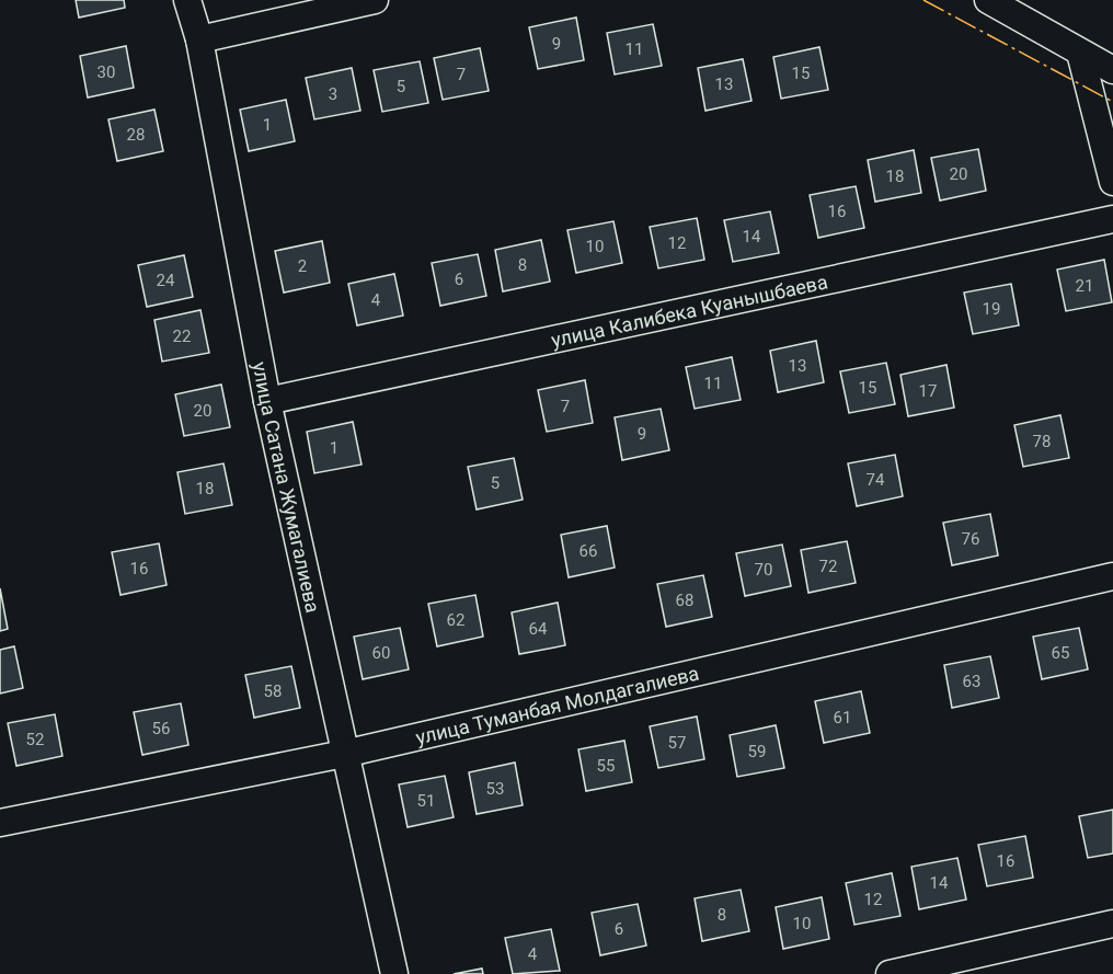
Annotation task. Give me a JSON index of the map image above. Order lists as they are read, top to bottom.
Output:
{
  "streets": {
    "street": ["улица Калибека Куанышбаева", "улица Сатана Жумагалиева", "улица Туманбая Молдагалиева"]
  },
  "crossings": [
    ["улица Калибека Куанышбаева", "улица Сатана Жумагалиева"],
    ["улица Сатана Жумагалиева", "улица Туманбая Молдагалиева"]
  ],
  "house_numbers": [
    "9",
    "11",
    "30",
    "15",
    "7",
    "13",
    "5",
    "3",
    "1",
    "28",
    "20",
    "18",
    "16",
    "14",
    "12",
    "10",
    "8",
    "2",
    "6",
    "24",
    "21",
    "4",
    "19",
    "22",
    "13",
    "11",
    "15",
    "17",
    "7",
    "20",
    "9",
    "78",
    "1",
    "74",
    "5",
    "18",
    "76",
    "66",
    "72",
    "16",
    "70",
    "68",
    "62",
    "64",
    "60",
    "65",
    "63",
    "58",
    "61",
    "56",
    "52",
    "57",
    "59",
    "55",
    "53",
    "51",
    "16",
    "14",
    "12",
    "8",
    "10",
    "6",
    "4"
  ]
}
